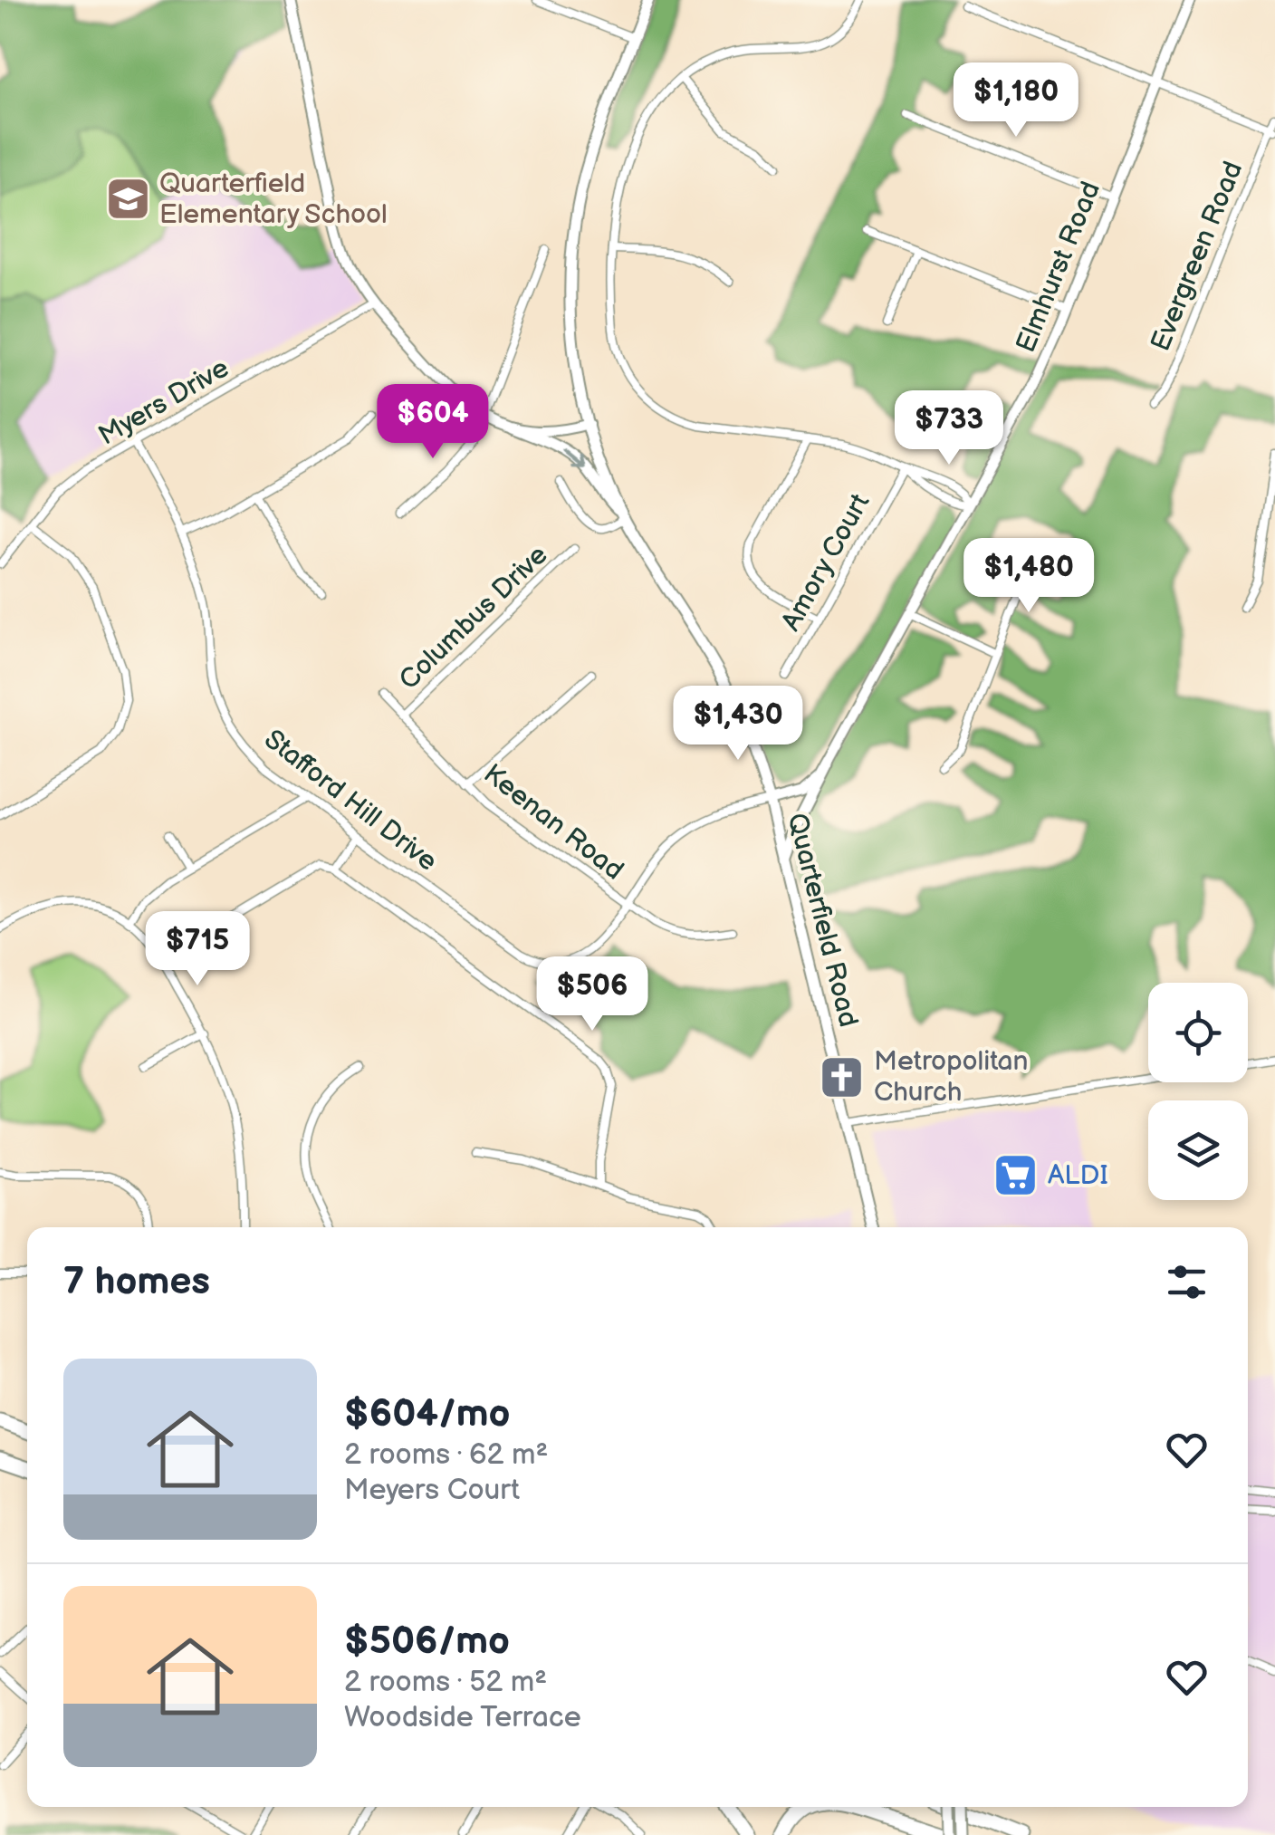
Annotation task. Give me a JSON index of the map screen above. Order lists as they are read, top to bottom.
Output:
{
  "streets": {
    "main road": ["Quarterfield Road"],
    "street": [
      "Evergreen Road",
      "Elmhurst Road",
      "Myers Drive",
      "Amory Court",
      "Columbus Drive",
      "Stafford Hill Drive",
      "Keenan Road"
    ]
  },
  "crossings": [
    ["Elmhurst Road", "Quarterfield Road"],
    ["Myers Drive", "Stafford Hill Drive"],
    ["Columbus Drive", "Keenan Road"],
    ["Stafford Hill Drive", "Keenan Road"]
  ],
  "places": {
    "school or university": ["Quarterfield Elementary School"],
    "church": ["Metropolitan Church"],
    "supermarket": ["ALDI"]
  },
  "page": {
    "price": [
      "$1,180",
      "$604",
      "$733",
      "$1,480",
      "$1,430",
      "$715",
      "$506"
    ],
    "heading": "7 homes",
    "list": [
      {
        "name": "$604/mo",
        "note": "2 rooms · 62 m² · Meyers Court"
      },
      {
        "name": "$506/mo",
        "note": "2 rooms · 52 m² · Woodside Terrace"
      }
    ]
  }
}
